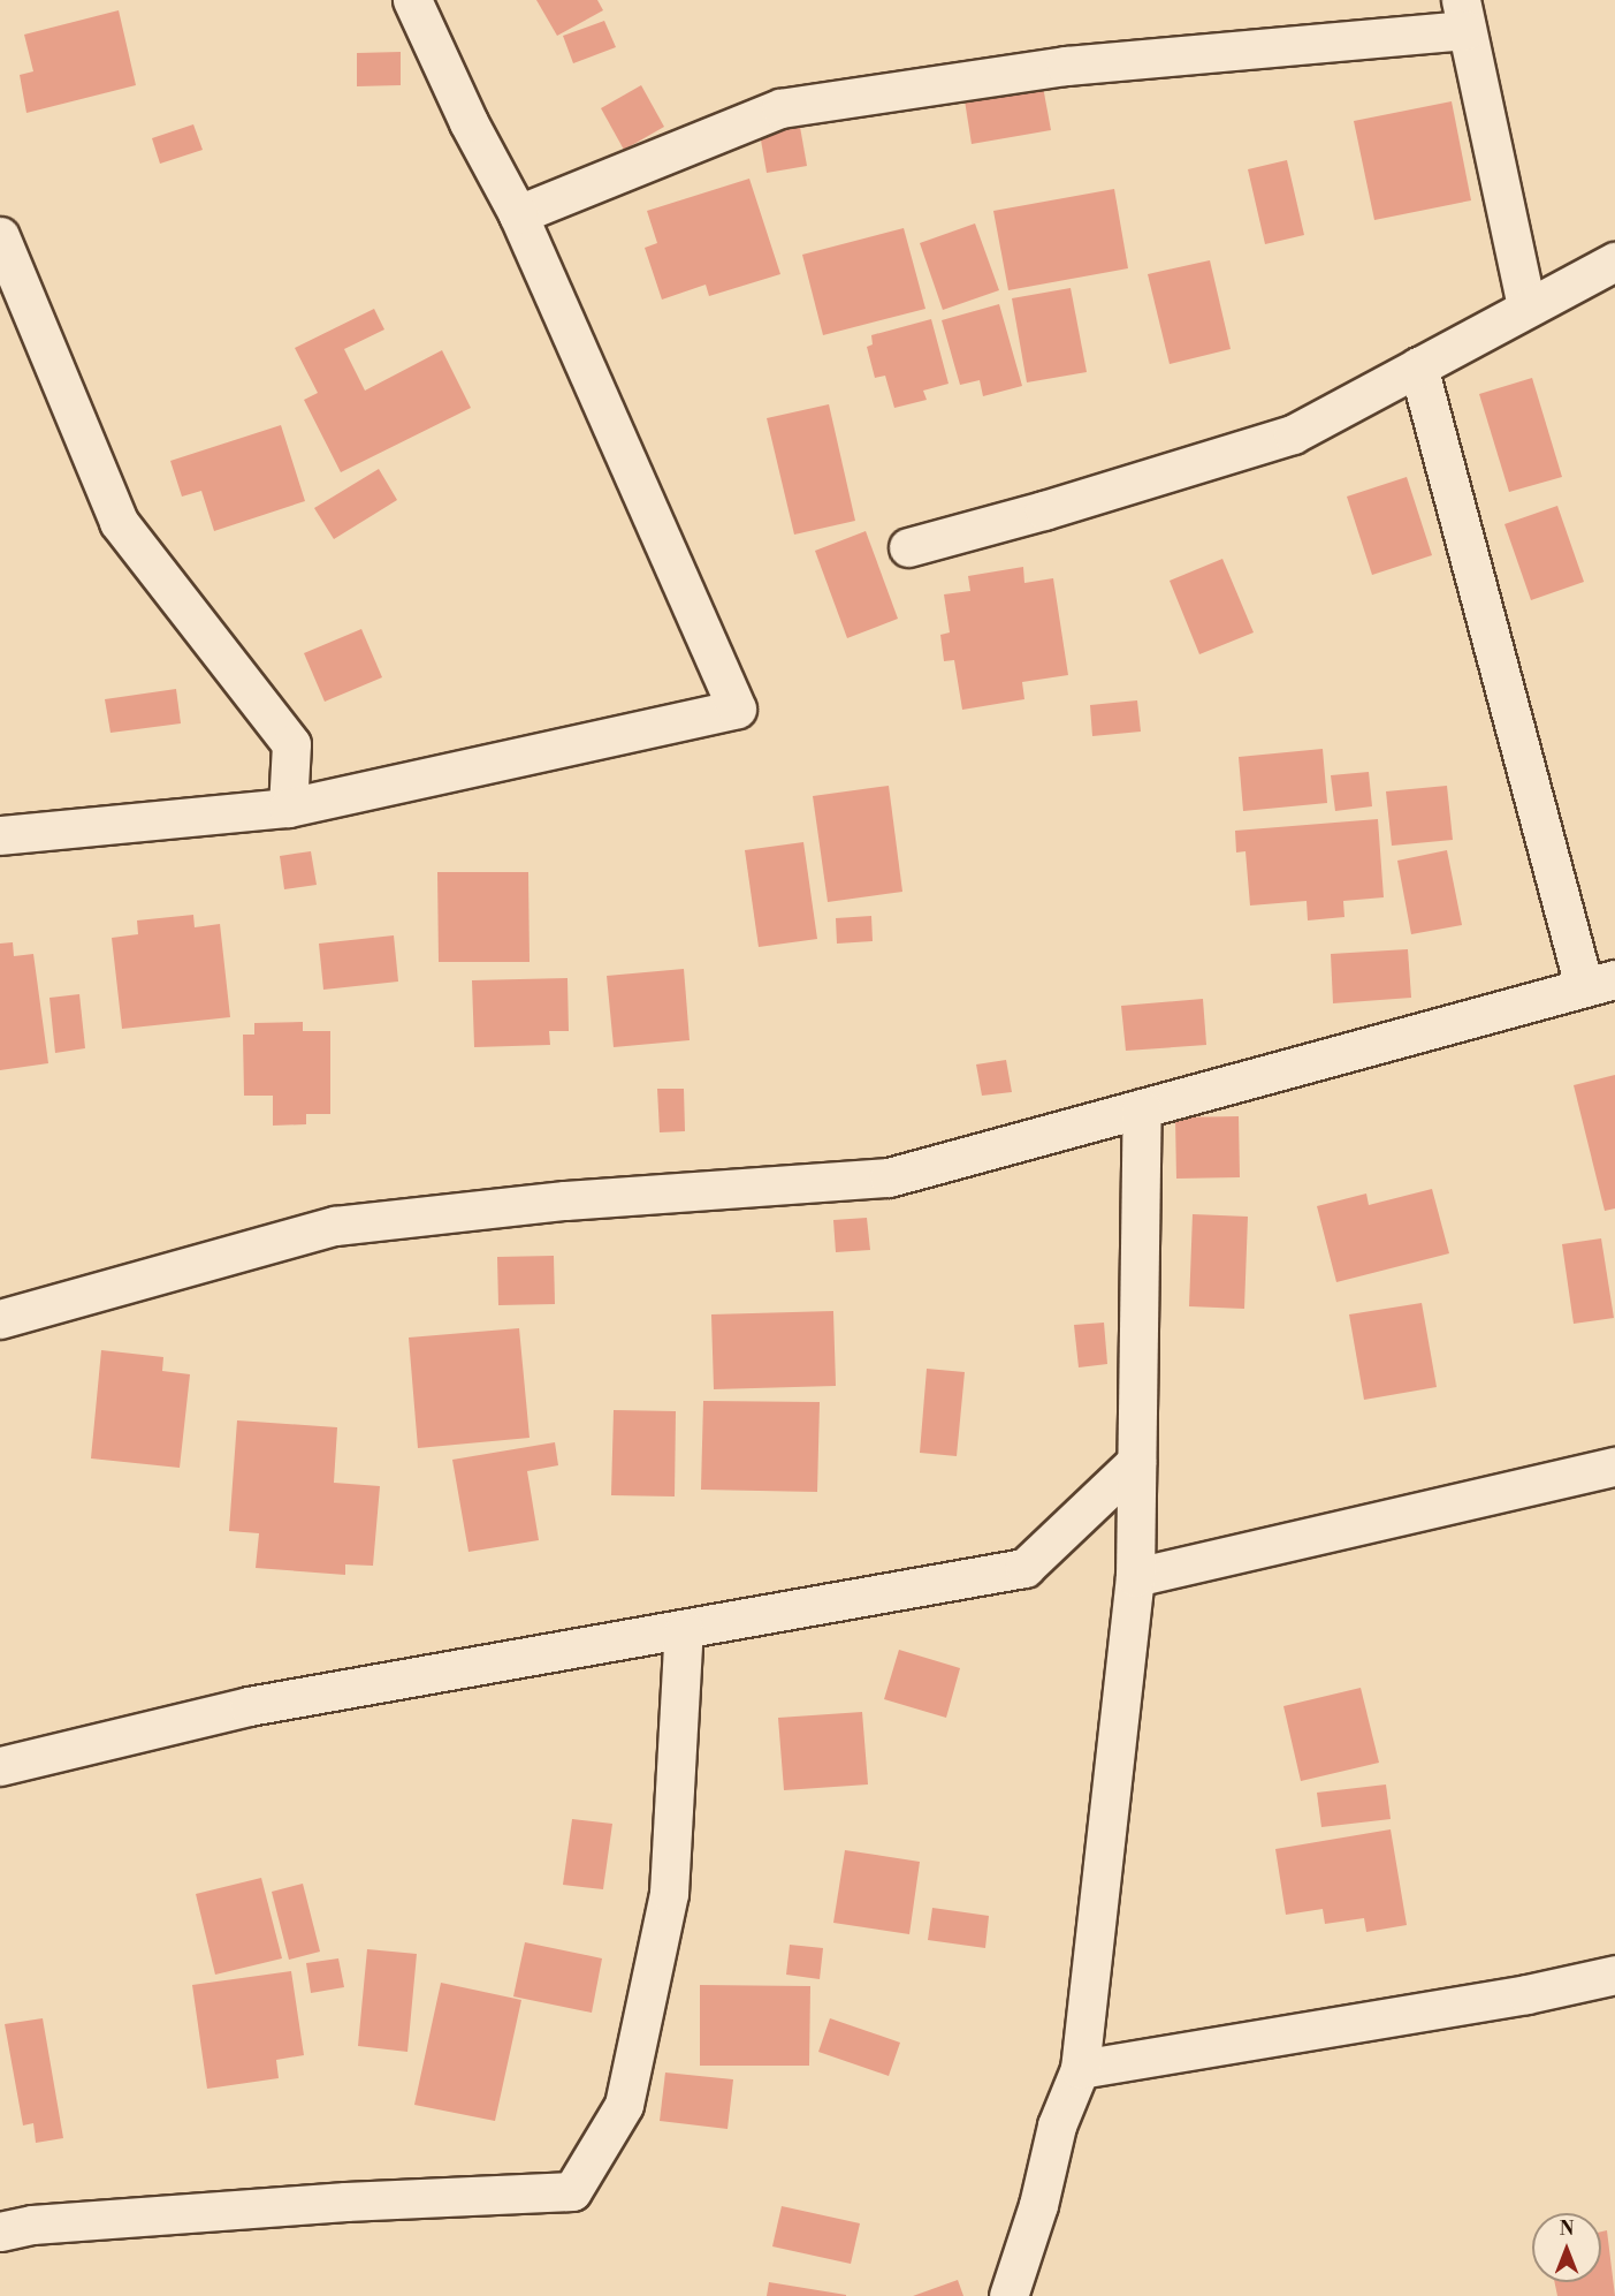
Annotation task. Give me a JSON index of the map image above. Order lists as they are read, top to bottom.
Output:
{
  "north": "top"
}
